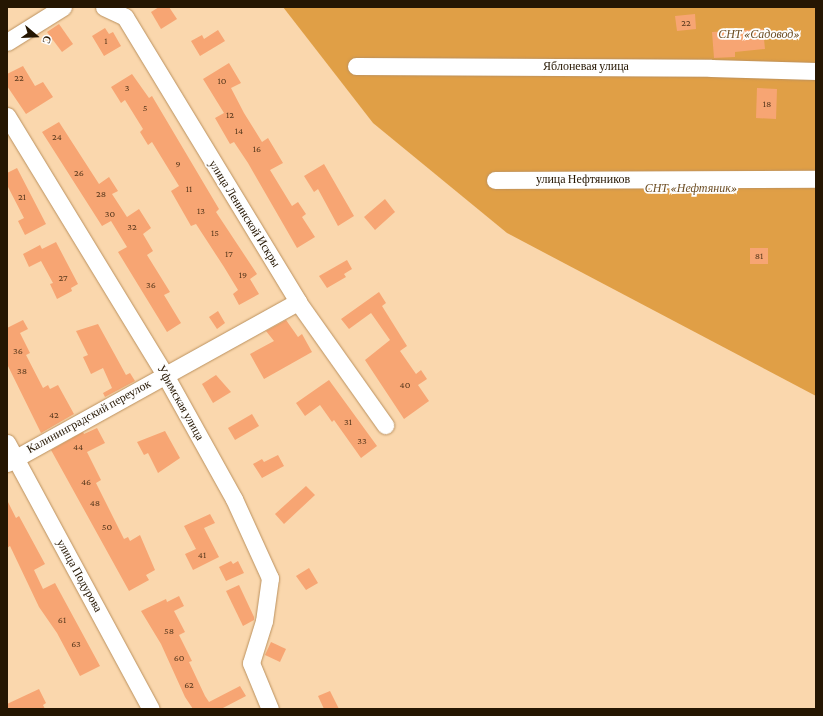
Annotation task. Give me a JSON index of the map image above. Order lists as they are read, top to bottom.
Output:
{
  "streets": {
    "street": [
      "Яблоневая улица",
      "улица Нефтяников",
      "улица Ленинской Искры",
      "Уфимская улица",
      "Калининградский переулок",
      "улица Подурова"
    ]
  },
  "crossings": [
    ["улица Ленинской Искры", "Калининградский переулок"],
    ["Уфимская улица", "Калининградский переулок"],
    ["Калининградский переулок", "улица Подурова"]
  ],
  "parks": ["СНТ «Садовод»", "СНТ «Нефтяник»"],
  "house_numbers": [
    "22",
    "1",
    "22",
    "10",
    "3",
    "18",
    "5",
    "12",
    "14",
    "24",
    "16",
    "9",
    "26",
    "11",
    "28",
    "21",
    "13",
    "30",
    "32",
    "15",
    "17",
    "81",
    "19",
    "27",
    "36",
    "36",
    "38",
    "40",
    "42",
    "31",
    "33",
    "44",
    "46",
    "48",
    "50",
    "41",
    "61",
    "58",
    "63",
    "60",
    "62"
  ],
  "north": "right"
}
